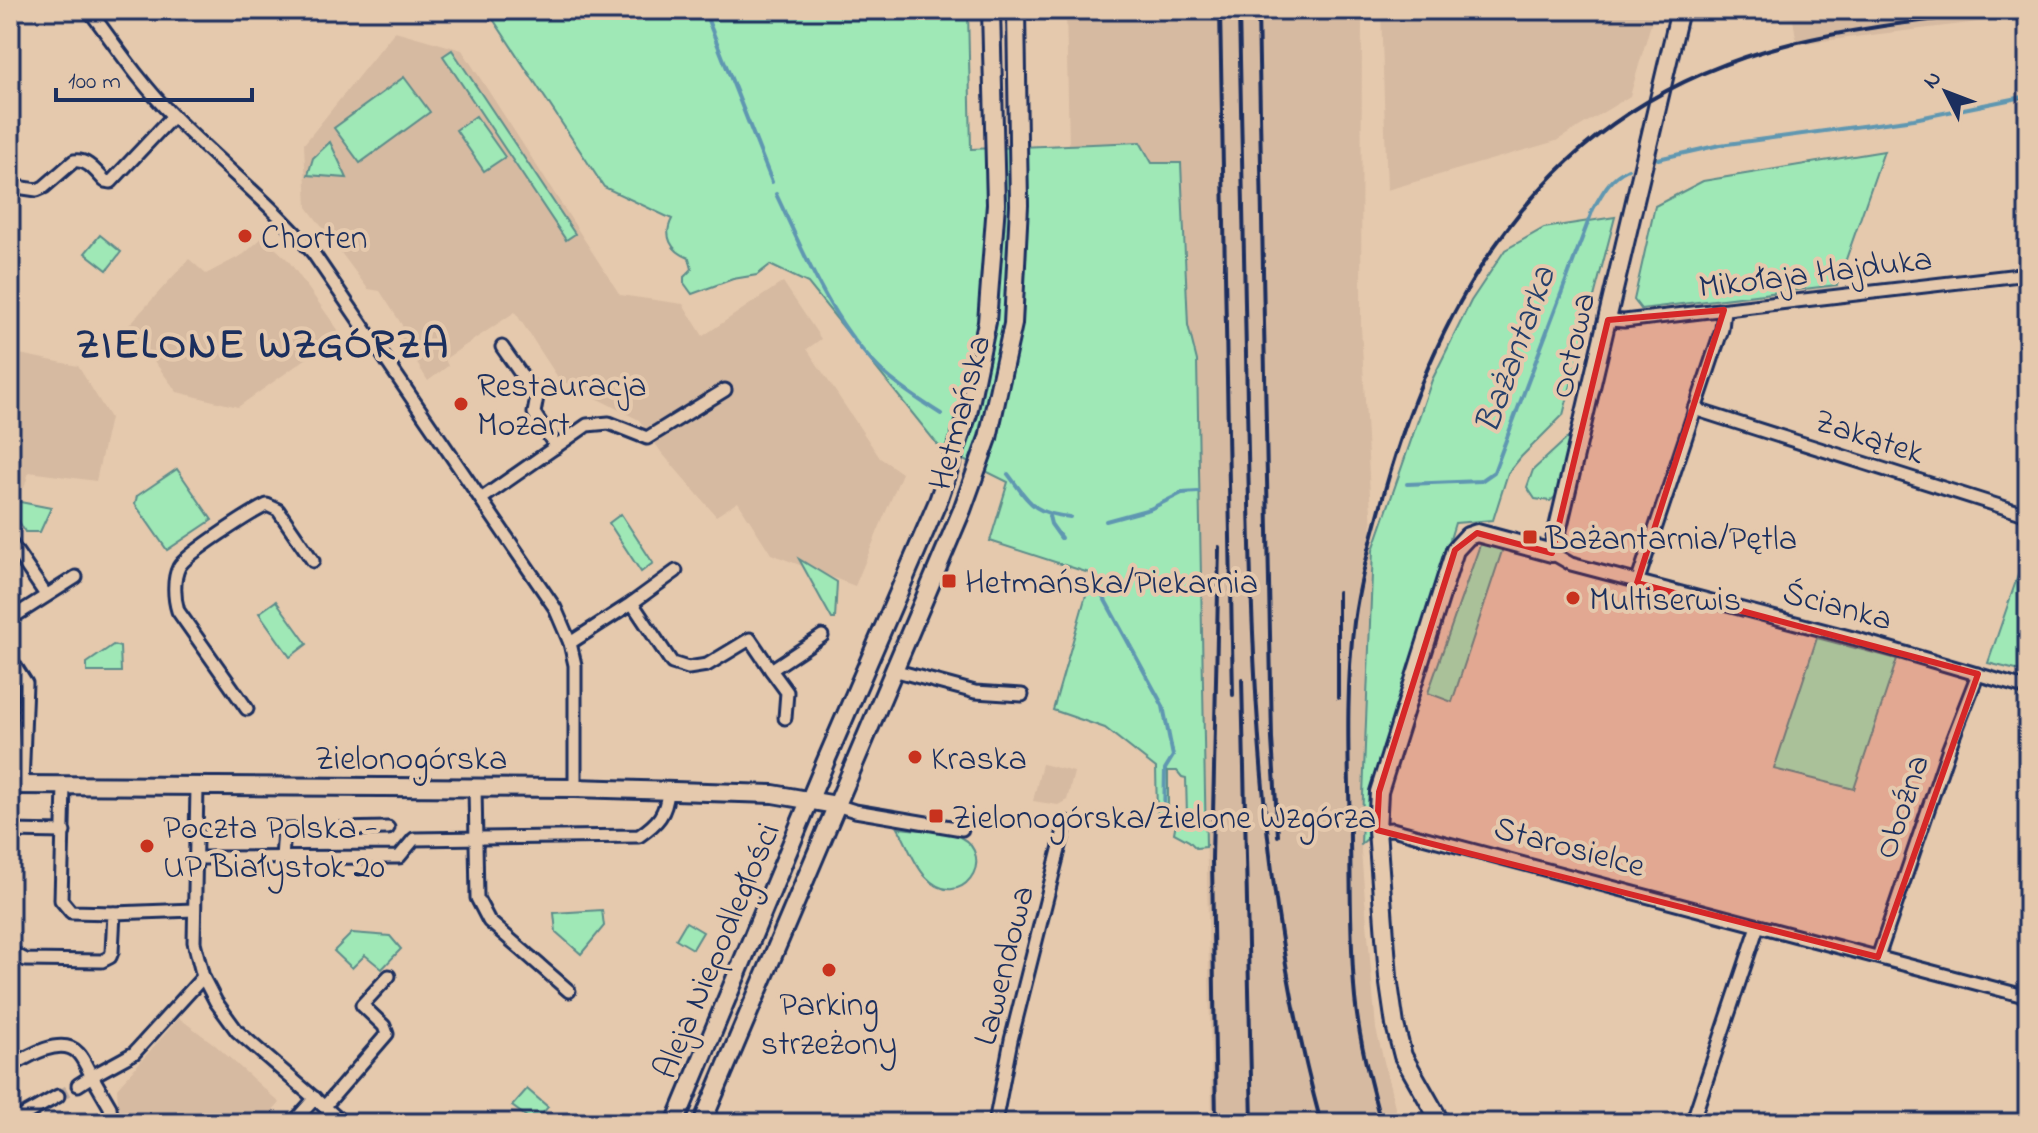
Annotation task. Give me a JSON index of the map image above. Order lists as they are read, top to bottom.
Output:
{
  "streets": {
    "main road": [
      "Octowa",
      "Hetmańska",
      "Ścianka",
      "Zielonogórska",
      "Aleja Niepodległości"
    ],
    "street": [
      "Mikołaja Hajduka",
      "Zakątek",
      "Oboźna",
      "Starosielce",
      "Lawendowa"
    ]
  },
  "crossings": [
    ["Mikołaja Hajduka", "Octowa"],
    ["Octowa", "Ścianka"],
    ["Hetmańska", "Zielonogórska"],
    ["Hetmańska", "Aleja Niepodległości"],
    ["Ścianka", "Oboźna"],
    ["Ścianka", "Starosielce"],
    ["Zielonogórska", "Aleja Niepodległości"],
    ["Oboźna", "Starosielce"]
  ],
  "districts": ["ZIELONE WZGÓRZA"],
  "water": ["Bażantarka"],
  "places": {
    "other": [
      "Chorten",
      "Restauracja Mozart",
      "Multiserwis",
      "Kraska",
      "Poczta Polska - UP Białystok 20",
      "Parking strzeżony"
    ],
    "transit": ["Bażantarnia/Pętla", "Hetmańska/Piekarnia", "Zielonogórska/Zielone Wzgórza"]
  },
  "scale_bar": "100 m",
  "north": "top left"
}
